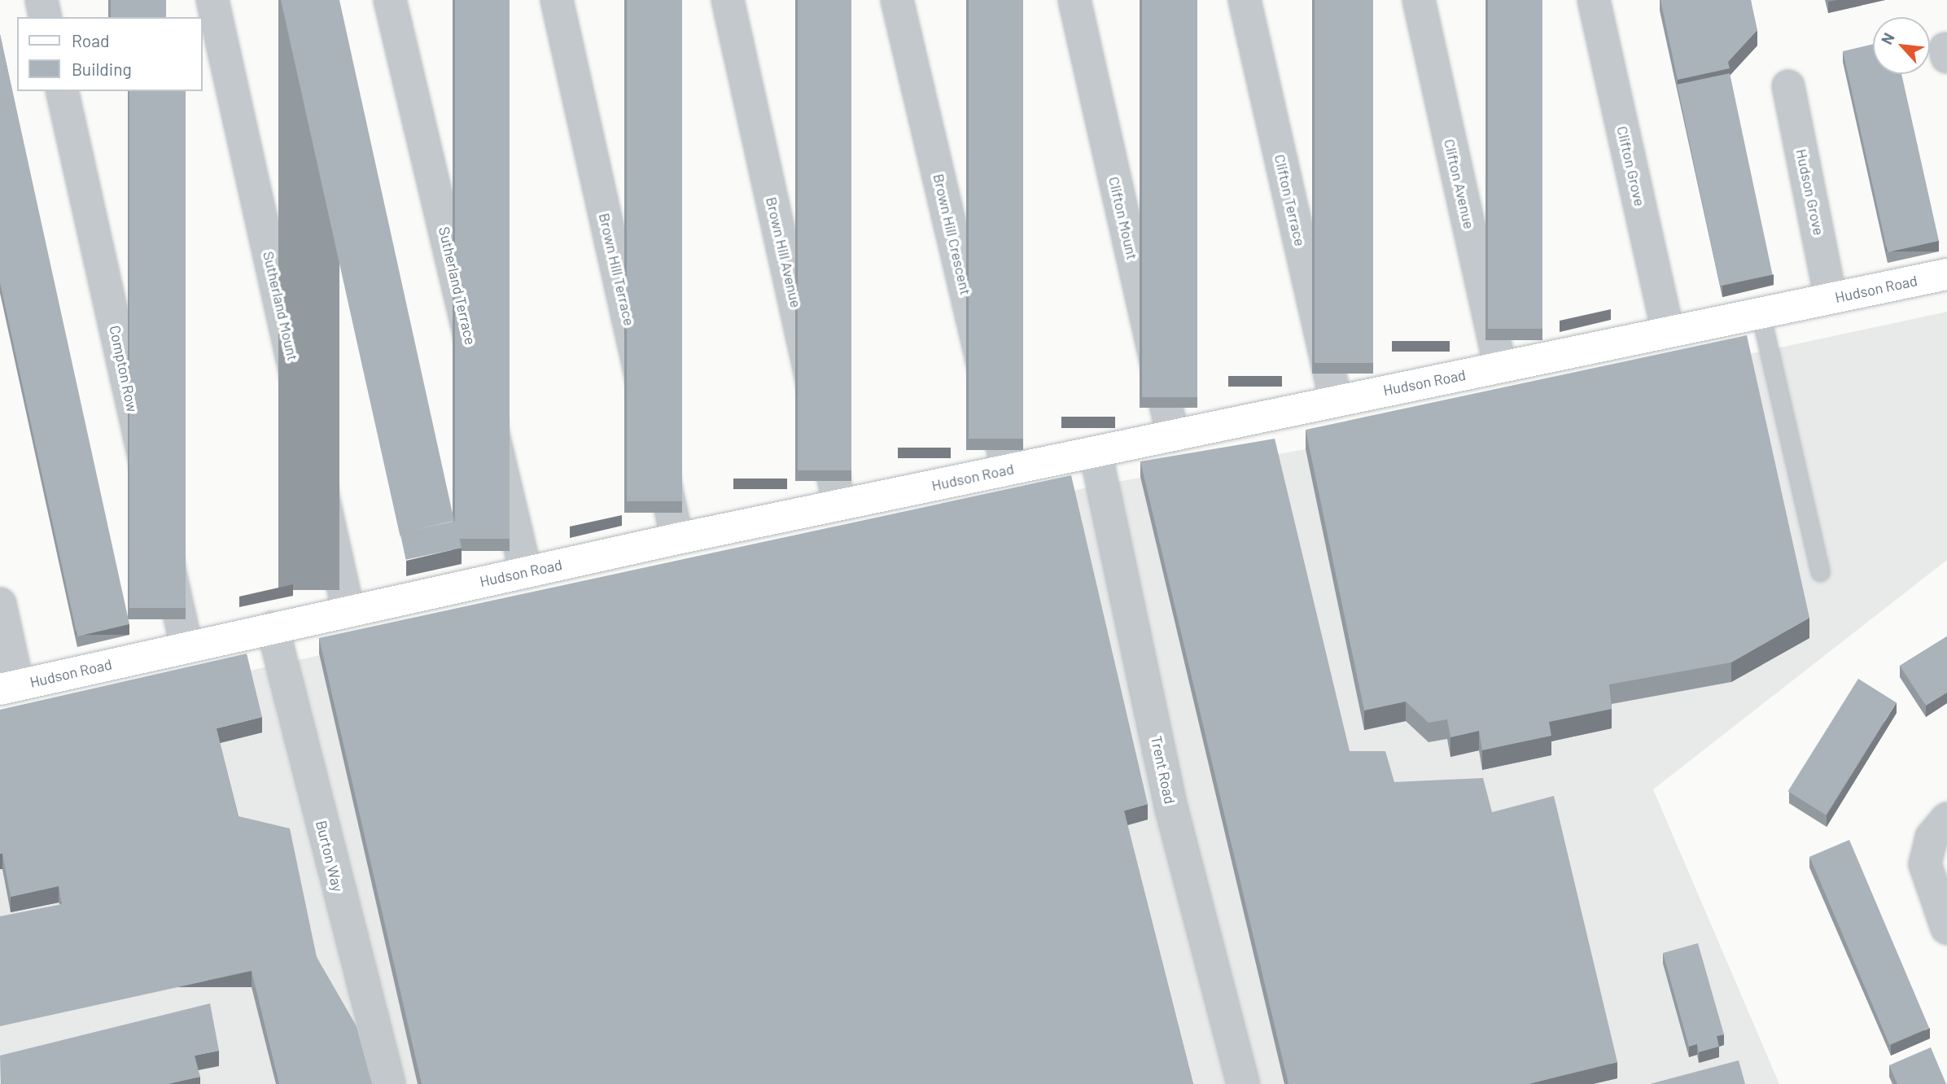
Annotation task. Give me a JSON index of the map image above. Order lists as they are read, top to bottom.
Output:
{
  "streets": {
    "street": [
      "Clifton Grove",
      "Clifton Avenue",
      "Hudson Grove",
      "Clifton Terrace",
      "Clifton Mount",
      "Brown Hill Crescent",
      "Brown Hill Avenue",
      "Brown Hill Terrace",
      "Sutherland Terrace",
      "Hudson Road",
      "Sutherland Mount",
      "Compton Row",
      "Trent Road",
      "Burton Way"
    ]
  },
  "crossings": [
    ["Clifton Grove", "Hudson Road"],
    ["Clifton Avenue", "Hudson Road"],
    ["Hudson Grove", "Hudson Road"],
    ["Clifton Terrace", "Hudson Road"],
    ["Clifton Mount", "Hudson Road"],
    ["Brown Hill Crescent", "Hudson Road"],
    ["Brown Hill Avenue", "Hudson Road"],
    ["Brown Hill Terrace", "Hudson Road"],
    ["Sutherland Terrace", "Hudson Road"],
    ["Hudson Road", "Sutherland Mount"],
    ["Hudson Road", "Compton Row"],
    ["Hudson Road", "Trent Road"],
    ["Hudson Road", "Burton Way"]
  ],
  "legend": ["Road", "Building"],
  "north": "top left"
}
